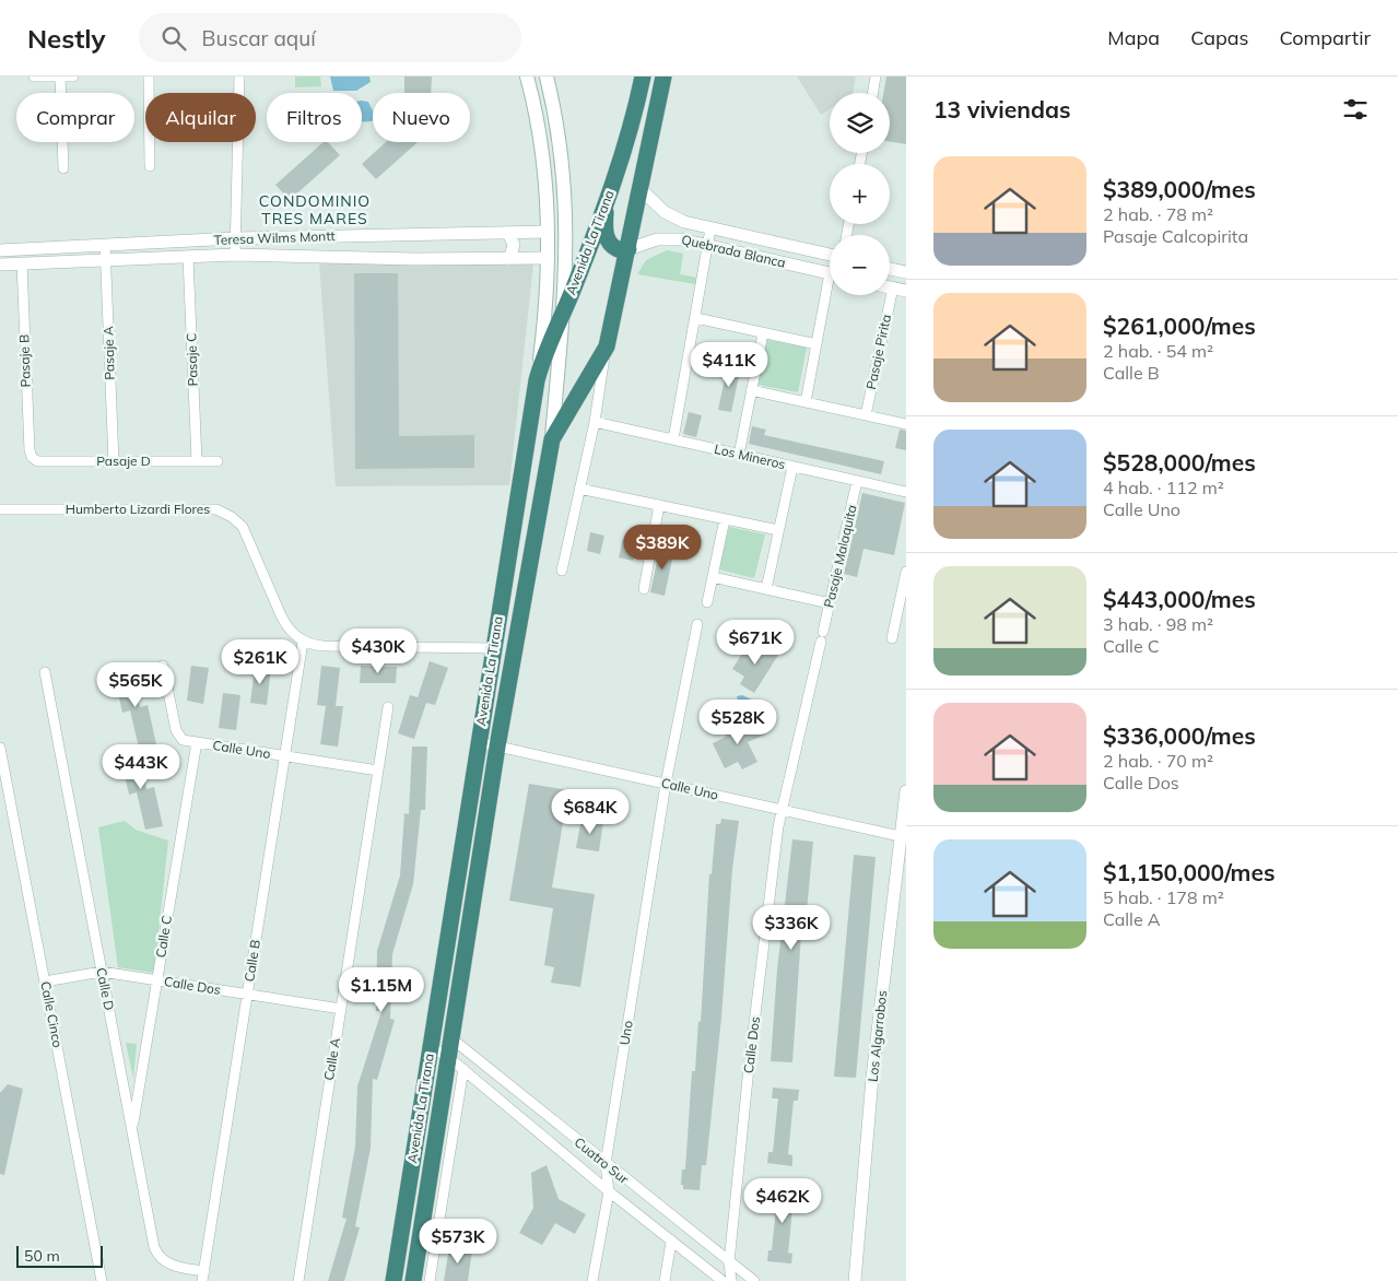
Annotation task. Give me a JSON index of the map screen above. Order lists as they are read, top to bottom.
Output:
{
  "streets": {
    "highway": ["Avenida La Tirana"],
    "street": [
      "Teresa Wilms Montt",
      "Quebrada Blanca",
      "Pasaje Pirita",
      "Pasaje A",
      "Pasaje C",
      "Pasaje B",
      "Los Mineros",
      "Pasaje D",
      "Humberto Lizardi Flores",
      "Pasaje Malaquita",
      "Calle Uno",
      "Calle C",
      "Calle B",
      "Calle Dos",
      "Calle D",
      "Calle Cinco",
      "Uno",
      "Los Algarrobos",
      "Calle A",
      "Cuatro Sur"
    ]
  },
  "crossings": [
    ["Teresa Wilms Montt", "Pasaje A"],
    ["Teresa Wilms Montt", "Pasaje C"],
    ["Teresa Wilms Montt", "Pasaje B"],
    ["Avenida La Tirana", "Quebrada Blanca"],
    ["Avenida La Tirana", "Los Mineros"],
    ["Avenida La Tirana", "Calle Uno"],
    ["Avenida La Tirana", "Cuatro Sur"],
    ["Pasaje A", "Pasaje D"],
    ["Pasaje C", "Pasaje D"],
    ["Pasaje B", "Pasaje D"],
    ["Los Mineros", "Pasaje Malaquita"],
    ["Humberto Lizardi Flores", "Calle B"],
    ["Pasaje Malaquita", "Calle Uno"],
    ["Pasaje Malaquita", "Calle Dos"],
    ["Calle Uno", "Calle C"],
    ["Calle Uno", "Calle B"],
    ["Calle Uno", "Calle Dos"],
    ["Calle Uno", "Uno"],
    ["Calle Uno", "Los Algarrobos"],
    ["Calle Uno", "Calle A"],
    ["Calle C", "Calle Dos"],
    ["Calle C", "Calle D"],
    ["Calle B", "Calle Dos"],
    ["Calle B", "Calle D"],
    ["Calle Dos", "Calle D"],
    ["Calle Dos", "Calle Cinco"],
    ["Calle Dos", "Calle A"],
    ["Calle Dos", "Cuatro Sur"],
    ["Uno", "Cuatro Sur"]
  ],
  "districts": ["CONDOMINIO TRES MARES"],
  "scale_bar": "50 m",
  "page": {
    "header": "Nestly",
    "search": "Buscar aquí",
    "nav": ["Mapa", "Capas", "Compartir"],
    "heading": "13 viviendas",
    "map_buttons": ["+", "−"],
    "chip": [
      "Comprar",
      "Alquilar",
      "Filtros",
      "Nuevo"
    ],
    "list": [
      {
        "name": "$389,000/mes",
        "note": "2 hab. · 78 m² · Pasaje Calcopirita"
      },
      {
        "name": "$261,000/mes",
        "note": "2 hab. · 54 m² · Calle B"
      },
      {
        "name": "$528,000/mes",
        "note": "4 hab. · 112 m² · Calle Uno"
      },
      {
        "name": "$443,000/mes",
        "note": "3 hab. · 98 m² · Calle C"
      },
      {
        "name": "$336,000/mes",
        "note": "2 hab. · 70 m² · Calle Dos"
      },
      {
        "name": "$1,150,000/mes",
        "note": "5 hab. · 178 m² · Calle A"
      }
    ],
    "price": [
      "$411K",
      "$389K",
      "$671K",
      "$430K",
      "$261K",
      "$565K",
      "$528K",
      "$443K",
      "$684K",
      "$336K",
      "$1.15M",
      "$462K",
      "$573K"
    ],
    "scale": "50 m"
  }
}
